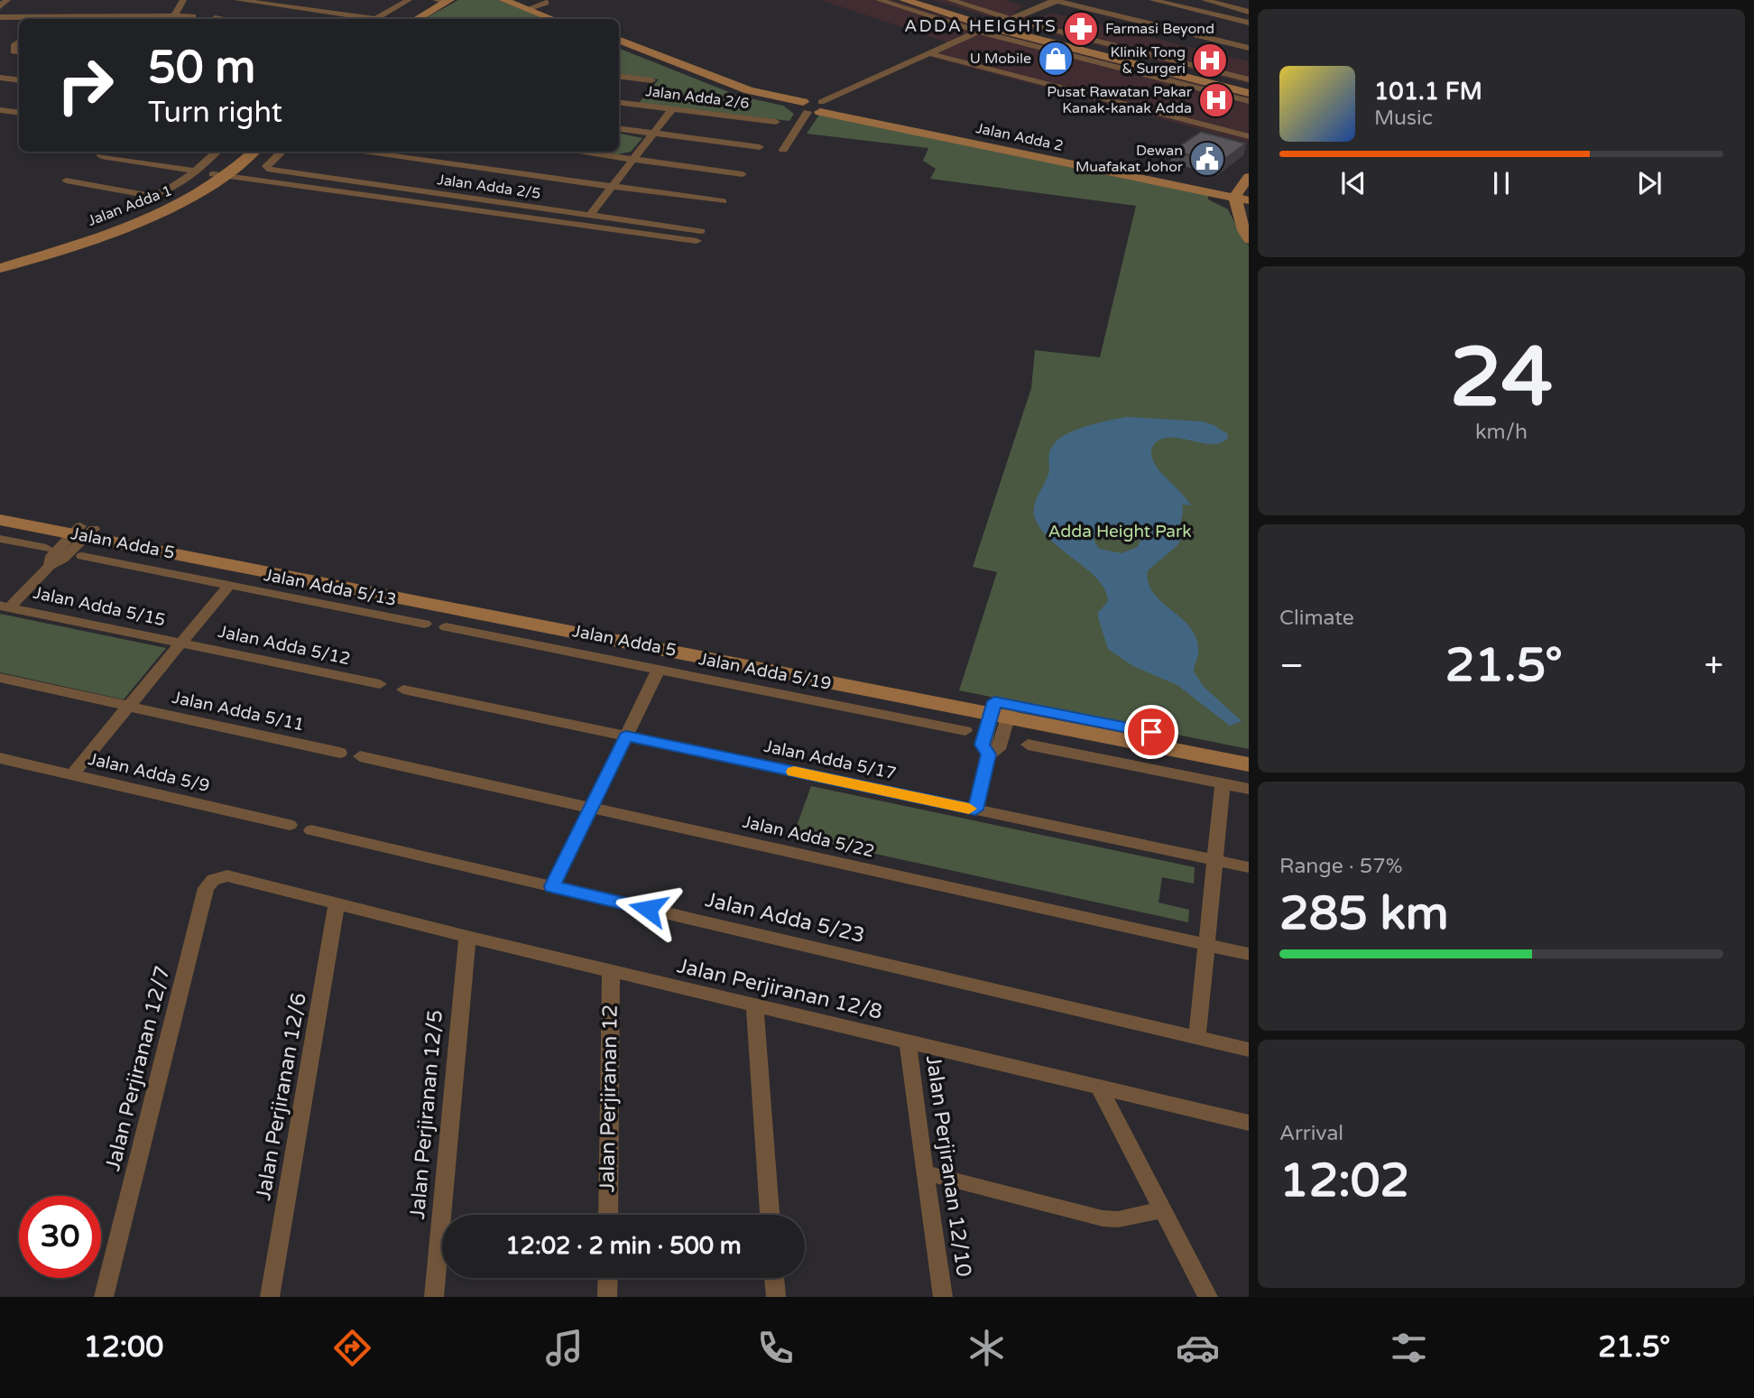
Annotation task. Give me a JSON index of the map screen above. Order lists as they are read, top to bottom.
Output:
{
  "streets": {
    "street": [
      "Jalan Adda 2/6",
      "Jalan Adda 2",
      "Jalan Adda 2/5",
      "Jalan Adda 1",
      "Jalan Adda 5",
      "Jalan Adda 5/13",
      "Jalan Adda 5/15",
      "Jalan Adda 5/12",
      "Jalan Adda 5/19",
      "Jalan Adda 5/11",
      "Jalan Adda 5/17",
      "Jalan Adda 5/9",
      "Jalan Adda 5/22",
      "Jalan Adda 5/23",
      "Jalan Perjiranan 12/8",
      "Jalan Perjiranan 12/7",
      "Jalan Perjiranan 12/6",
      "Jalan Perjiranan 12",
      "Jalan Perjiranan 12/5",
      "Jalan Perjiranan 12/10"
    ]
  },
  "crossings": [
    ["Jalan Adda 2/5", "Jalan Adda 1"],
    ["Jalan Adda 5/15", "Jalan Adda 5/12"],
    ["Jalan Perjiranan 12/8", "Jalan Perjiranan 12/7"],
    ["Jalan Perjiranan 12/8", "Jalan Perjiranan 12/6"],
    ["Jalan Perjiranan 12/8", "Jalan Perjiranan 12"],
    ["Jalan Perjiranan 12/8", "Jalan Perjiranan 12/5"],
    ["Jalan Perjiranan 12/8", "Jalan Perjiranan 12/10"]
  ],
  "districts": ["ADDA HEIGHTS"],
  "parks": ["Adda Height Park"],
  "places": {
    "pharmacy": ["Farmasi Beyond"],
    "shop": ["U Mobile"],
    "hospital": ["Klinik Tong & Surgeri", "Pusat Rawatan Pakar Kanak-kanak Adda"],
    "public building": ["Dewan Muafakat Johor"]
  },
  "page": {
    "turn": ["50 m", "Turn right"],
    "song": ["101.1 FM", "Music"],
    "tile": [
      ["24", "km/h"],
      "Climate",
      ["Range · 57%", "285 km"],
      ["Arrival", "12:02"]
    ],
    "heat": ["−", "21.5°", "+"],
    "limit": "30",
    "trip": "12:02 · 2 min · 500 m",
    "tabs": ["12:00", "21.5°"]
  }
}
